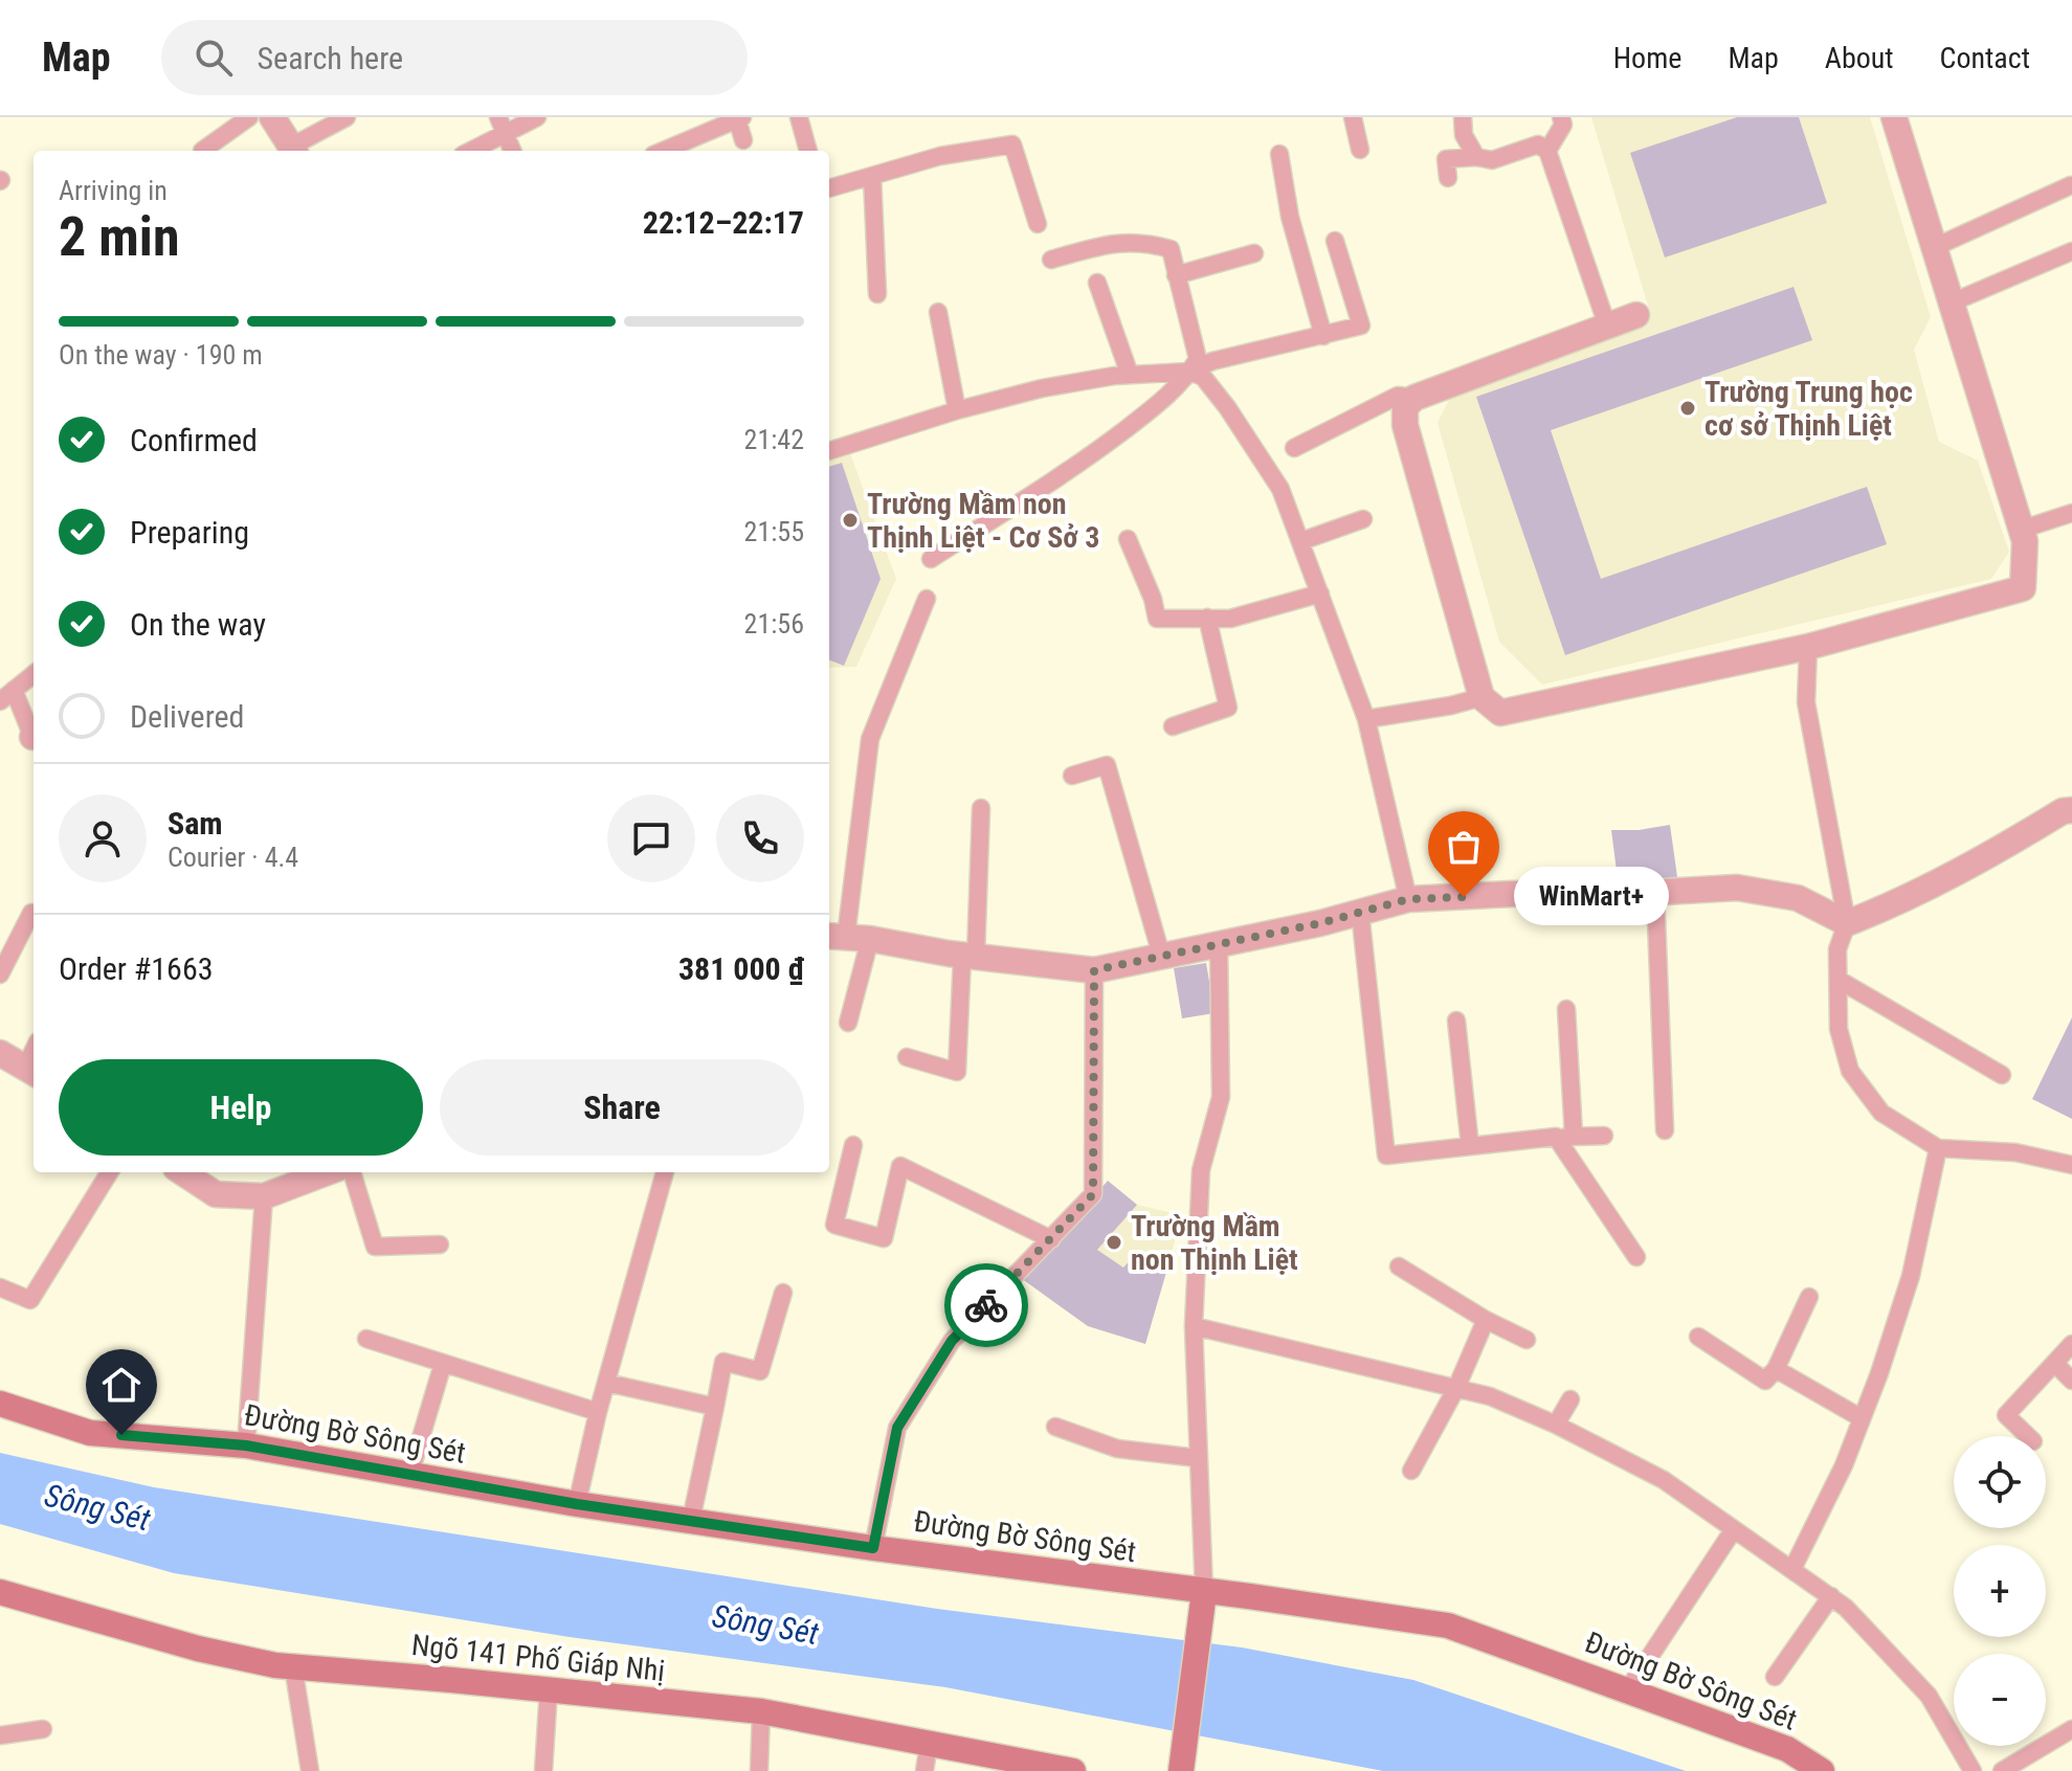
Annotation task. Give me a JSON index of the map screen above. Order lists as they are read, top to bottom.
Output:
{
  "streets": {
    "street": ["Đường Bờ Sông Sét", "Ngõ 141 Phố Giáp Nhị"]
  },
  "water": ["Sông Sét"],
  "places": [
    "Trường Trung học cơ sở Thịnh Liệt",
    "Trường Mầm non Thịnh Liệt - Cơ Sở 3",
    "WinMart+",
    "Trường Mầm non Thịnh Liệt"
  ],
  "page": {
    "header": "Map",
    "search": "Search here",
    "nav": [
      "Home",
      "Map",
      "About",
      "Contact"
    ],
    "heading": ["2 min", "Arriving in", "22:12–22:17"],
    "panel": [
      "Sam",
      "Courier · 4.4",
      "Order #1663",
      "381 000 ₫"
    ],
    "bar": "On the way · 190 m",
    "list": [
      ["Confirmed", "21:42"],
      ["Preparing", "21:55"],
      ["On the way", "21:56"],
      "Delivered"
    ],
    "bubble": "WinMart+",
    "buttons": ["Help", "Share"],
    "map_buttons": ["+", "−"]
  }
}
